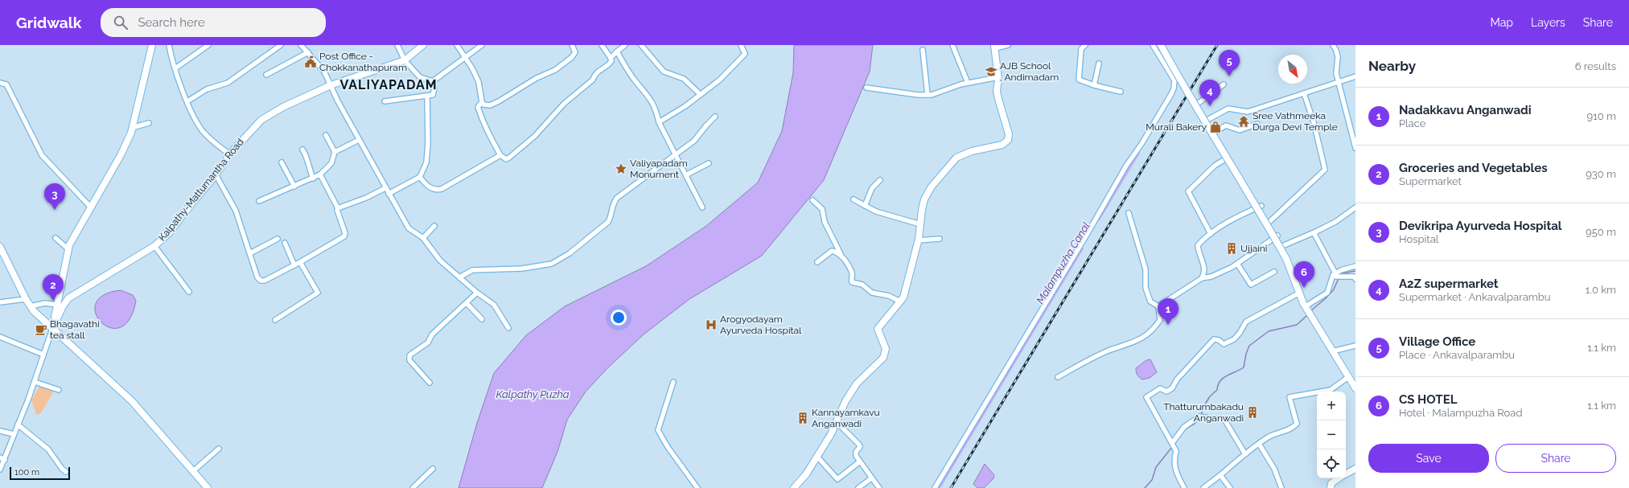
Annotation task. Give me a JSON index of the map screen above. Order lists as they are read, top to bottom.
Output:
{
  "streets": {
    "street": ["Kalpathy-Mattumantha Road"]
  },
  "districts": ["VALIYAPADAM"],
  "water": ["Malampuzha Canal", "Kalpathy Puzha"],
  "places": {
    "public building": ["Post Office - Chokkanathapuram"],
    "school or university": ["AJB School , Andimadam"],
    "temple": ["Sree Vathmeeka Durga Devi Temple"],
    "shop": ["Murali Bakery"],
    "place": ["Valiyapadam Monument"],
    "building": ["Ujjaini", "Thatturumbakadu Anganwadi", "Kannayamkavu Anganwadi"],
    "hospital": ["Arogyodayam Ayurveda Hospital"],
    "cafe": ["Bhagavathi tea stall"]
  },
  "scale_bar": "100 m",
  "north": "bottom right",
  "page": {
    "header": "Gridwalk",
    "search": "Search here",
    "nav": ["Map", "Layers", "Share"],
    "heading": ["Nearby", "6 results"],
    "pins": [
      "5",
      "4",
      "3",
      "6",
      "2",
      "1"
    ],
    "list": [
      {
        "mark": "1",
        "name": "Nadakkavu Anganwadi",
        "note": "Place",
        "value": "910 m"
      },
      {
        "mark": "2",
        "name": "Groceries and Vegetables",
        "note": "Supermarket",
        "value": "930 m"
      },
      {
        "mark": "3",
        "name": "Devikripa Ayurveda Hospital",
        "note": "Hospital",
        "value": "950 m"
      },
      {
        "mark": "4",
        "name": "A2Z supermarket",
        "note": "Supermarket · Ankavalparambu",
        "value": "1.0 km"
      },
      {
        "mark": "5",
        "name": "Village Office",
        "note": "Place · Ankavalparambu",
        "value": "1.1 km"
      },
      {
        "mark": "6",
        "name": "CS HOTEL",
        "note": "Hotel · Malampuzha Road",
        "value": "1.1 km"
      }
    ],
    "map_buttons": ["+", "−"],
    "buttons": ["Save", "Share"],
    "scale": "100 m"
  }
}
